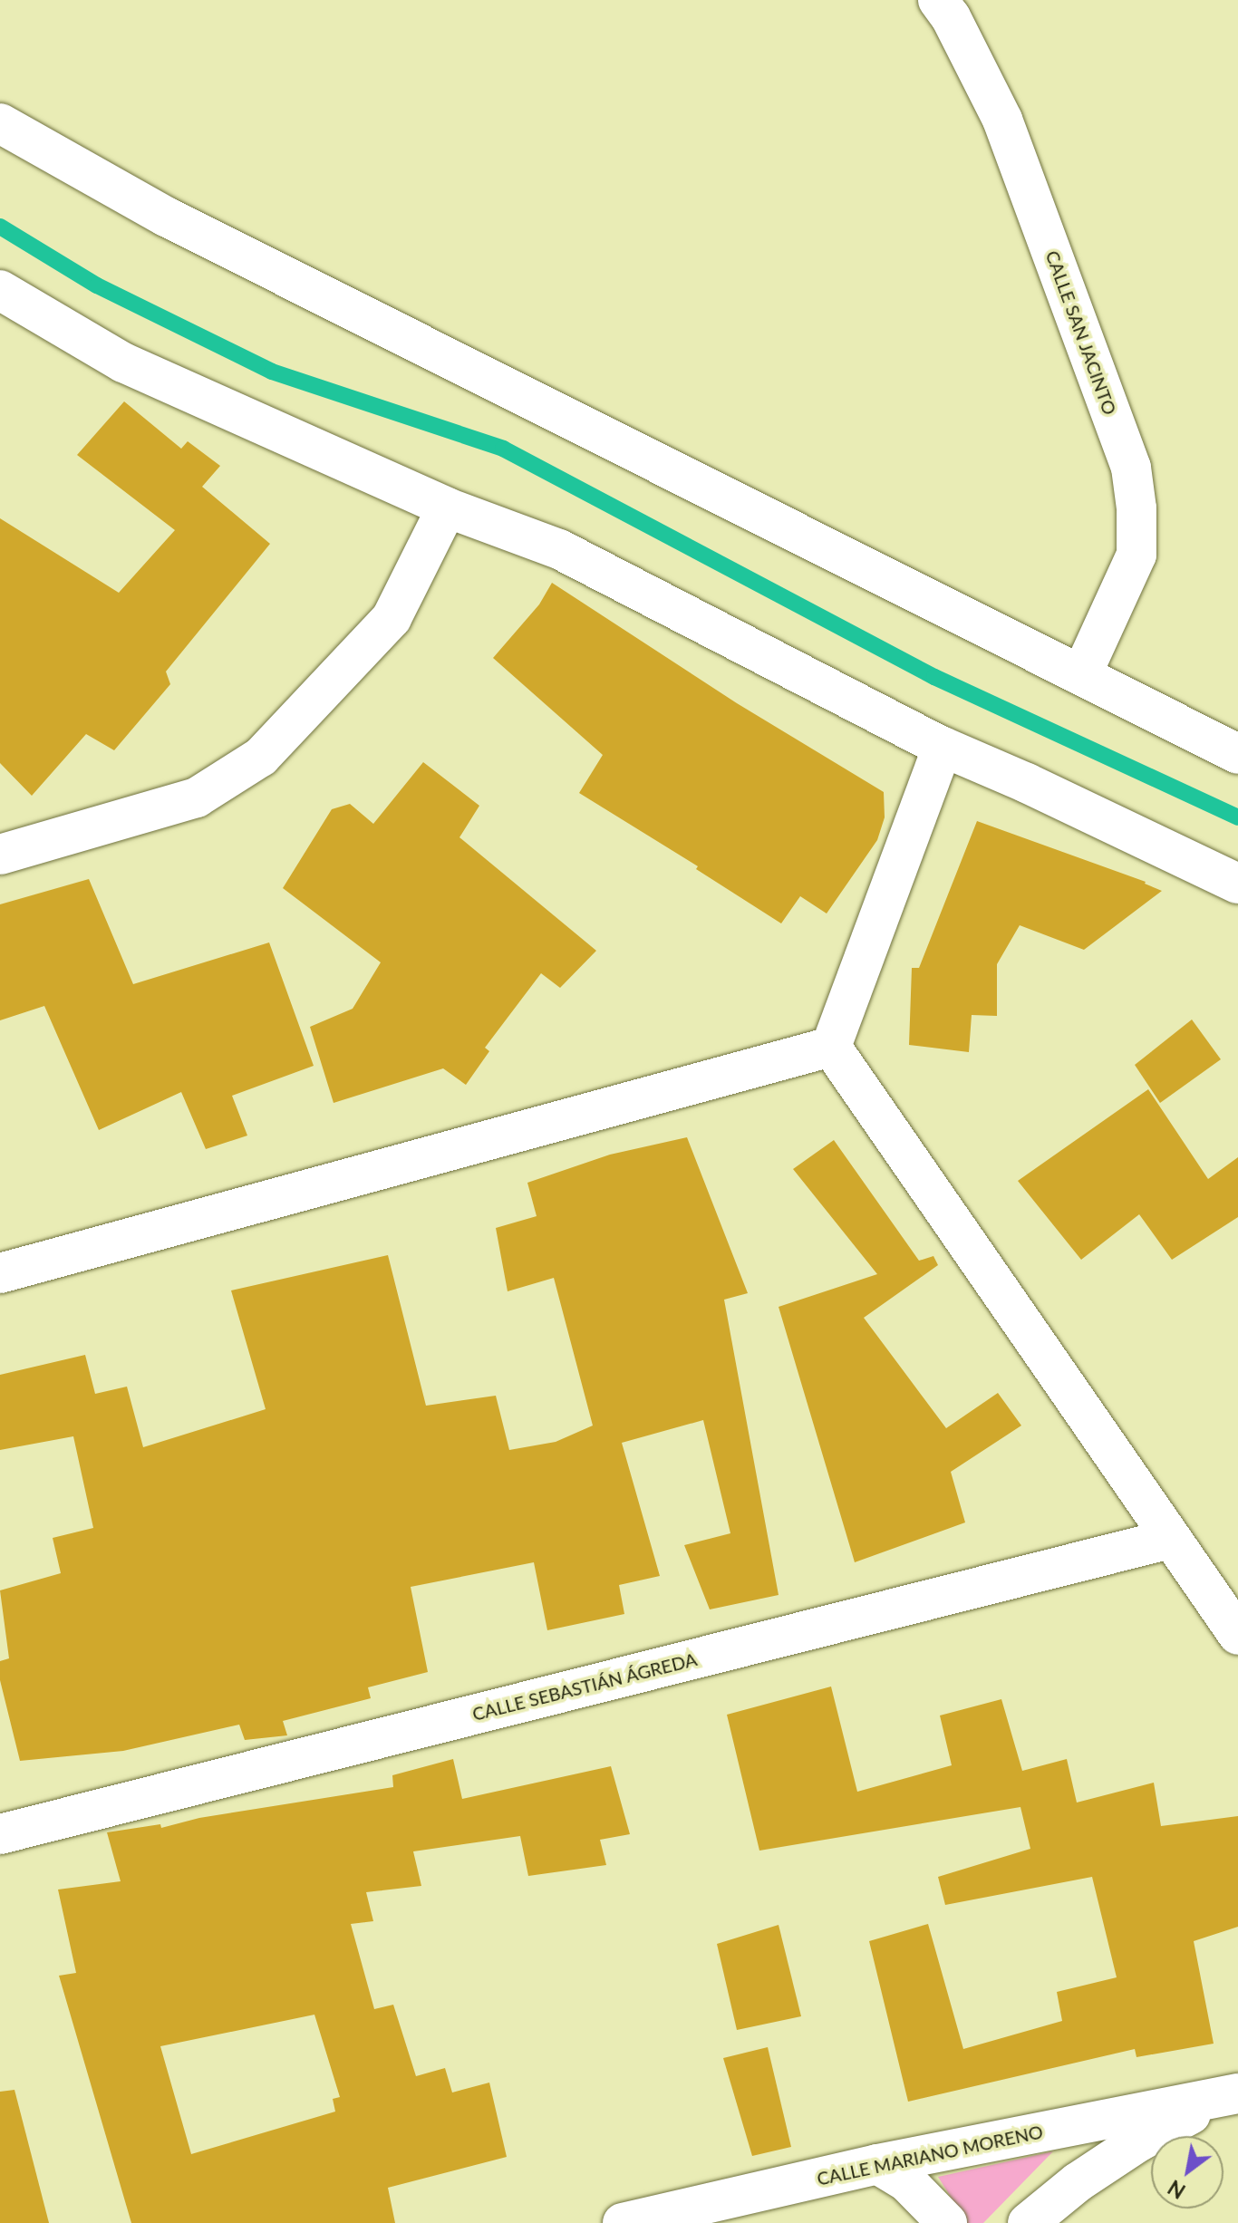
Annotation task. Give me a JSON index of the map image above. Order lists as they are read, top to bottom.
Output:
{
  "streets": {
    "street": ["CALLE SAN JACINTO", "CALLE SEBASTIÁN ÁGREDA", "CALLE MARIANO MORENO"]
  },
  "north": "bottom left"
}
